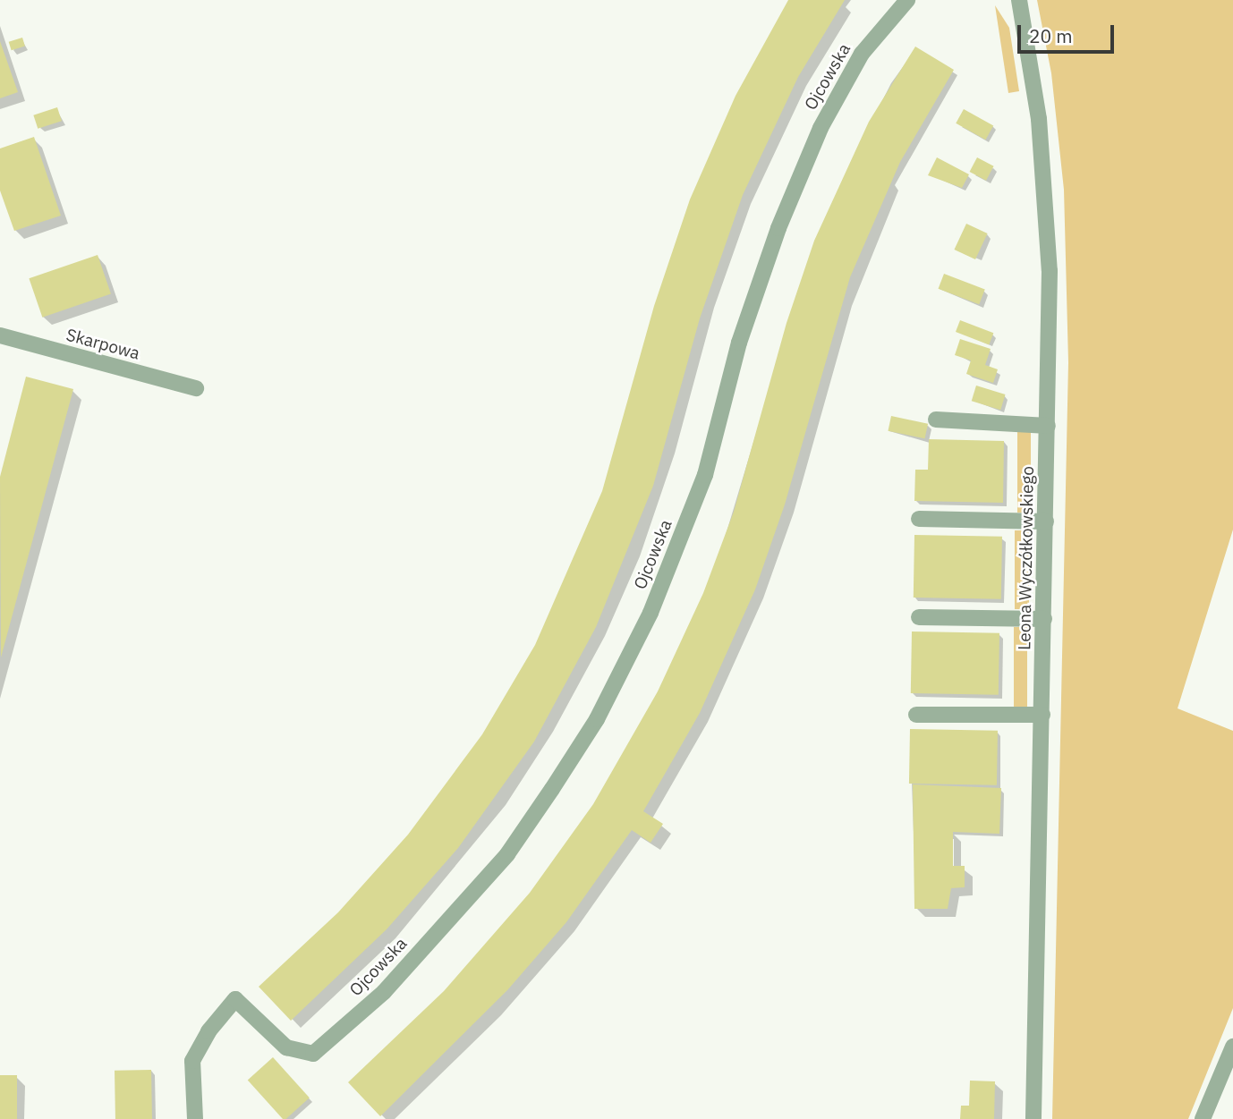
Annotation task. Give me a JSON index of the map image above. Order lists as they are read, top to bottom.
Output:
{
  "streets": {
    "street": ["Ojcowska", "Skarpowa", "Leona Wyczółkowskiego"]
  },
  "scale_bar": "20 m"
}
